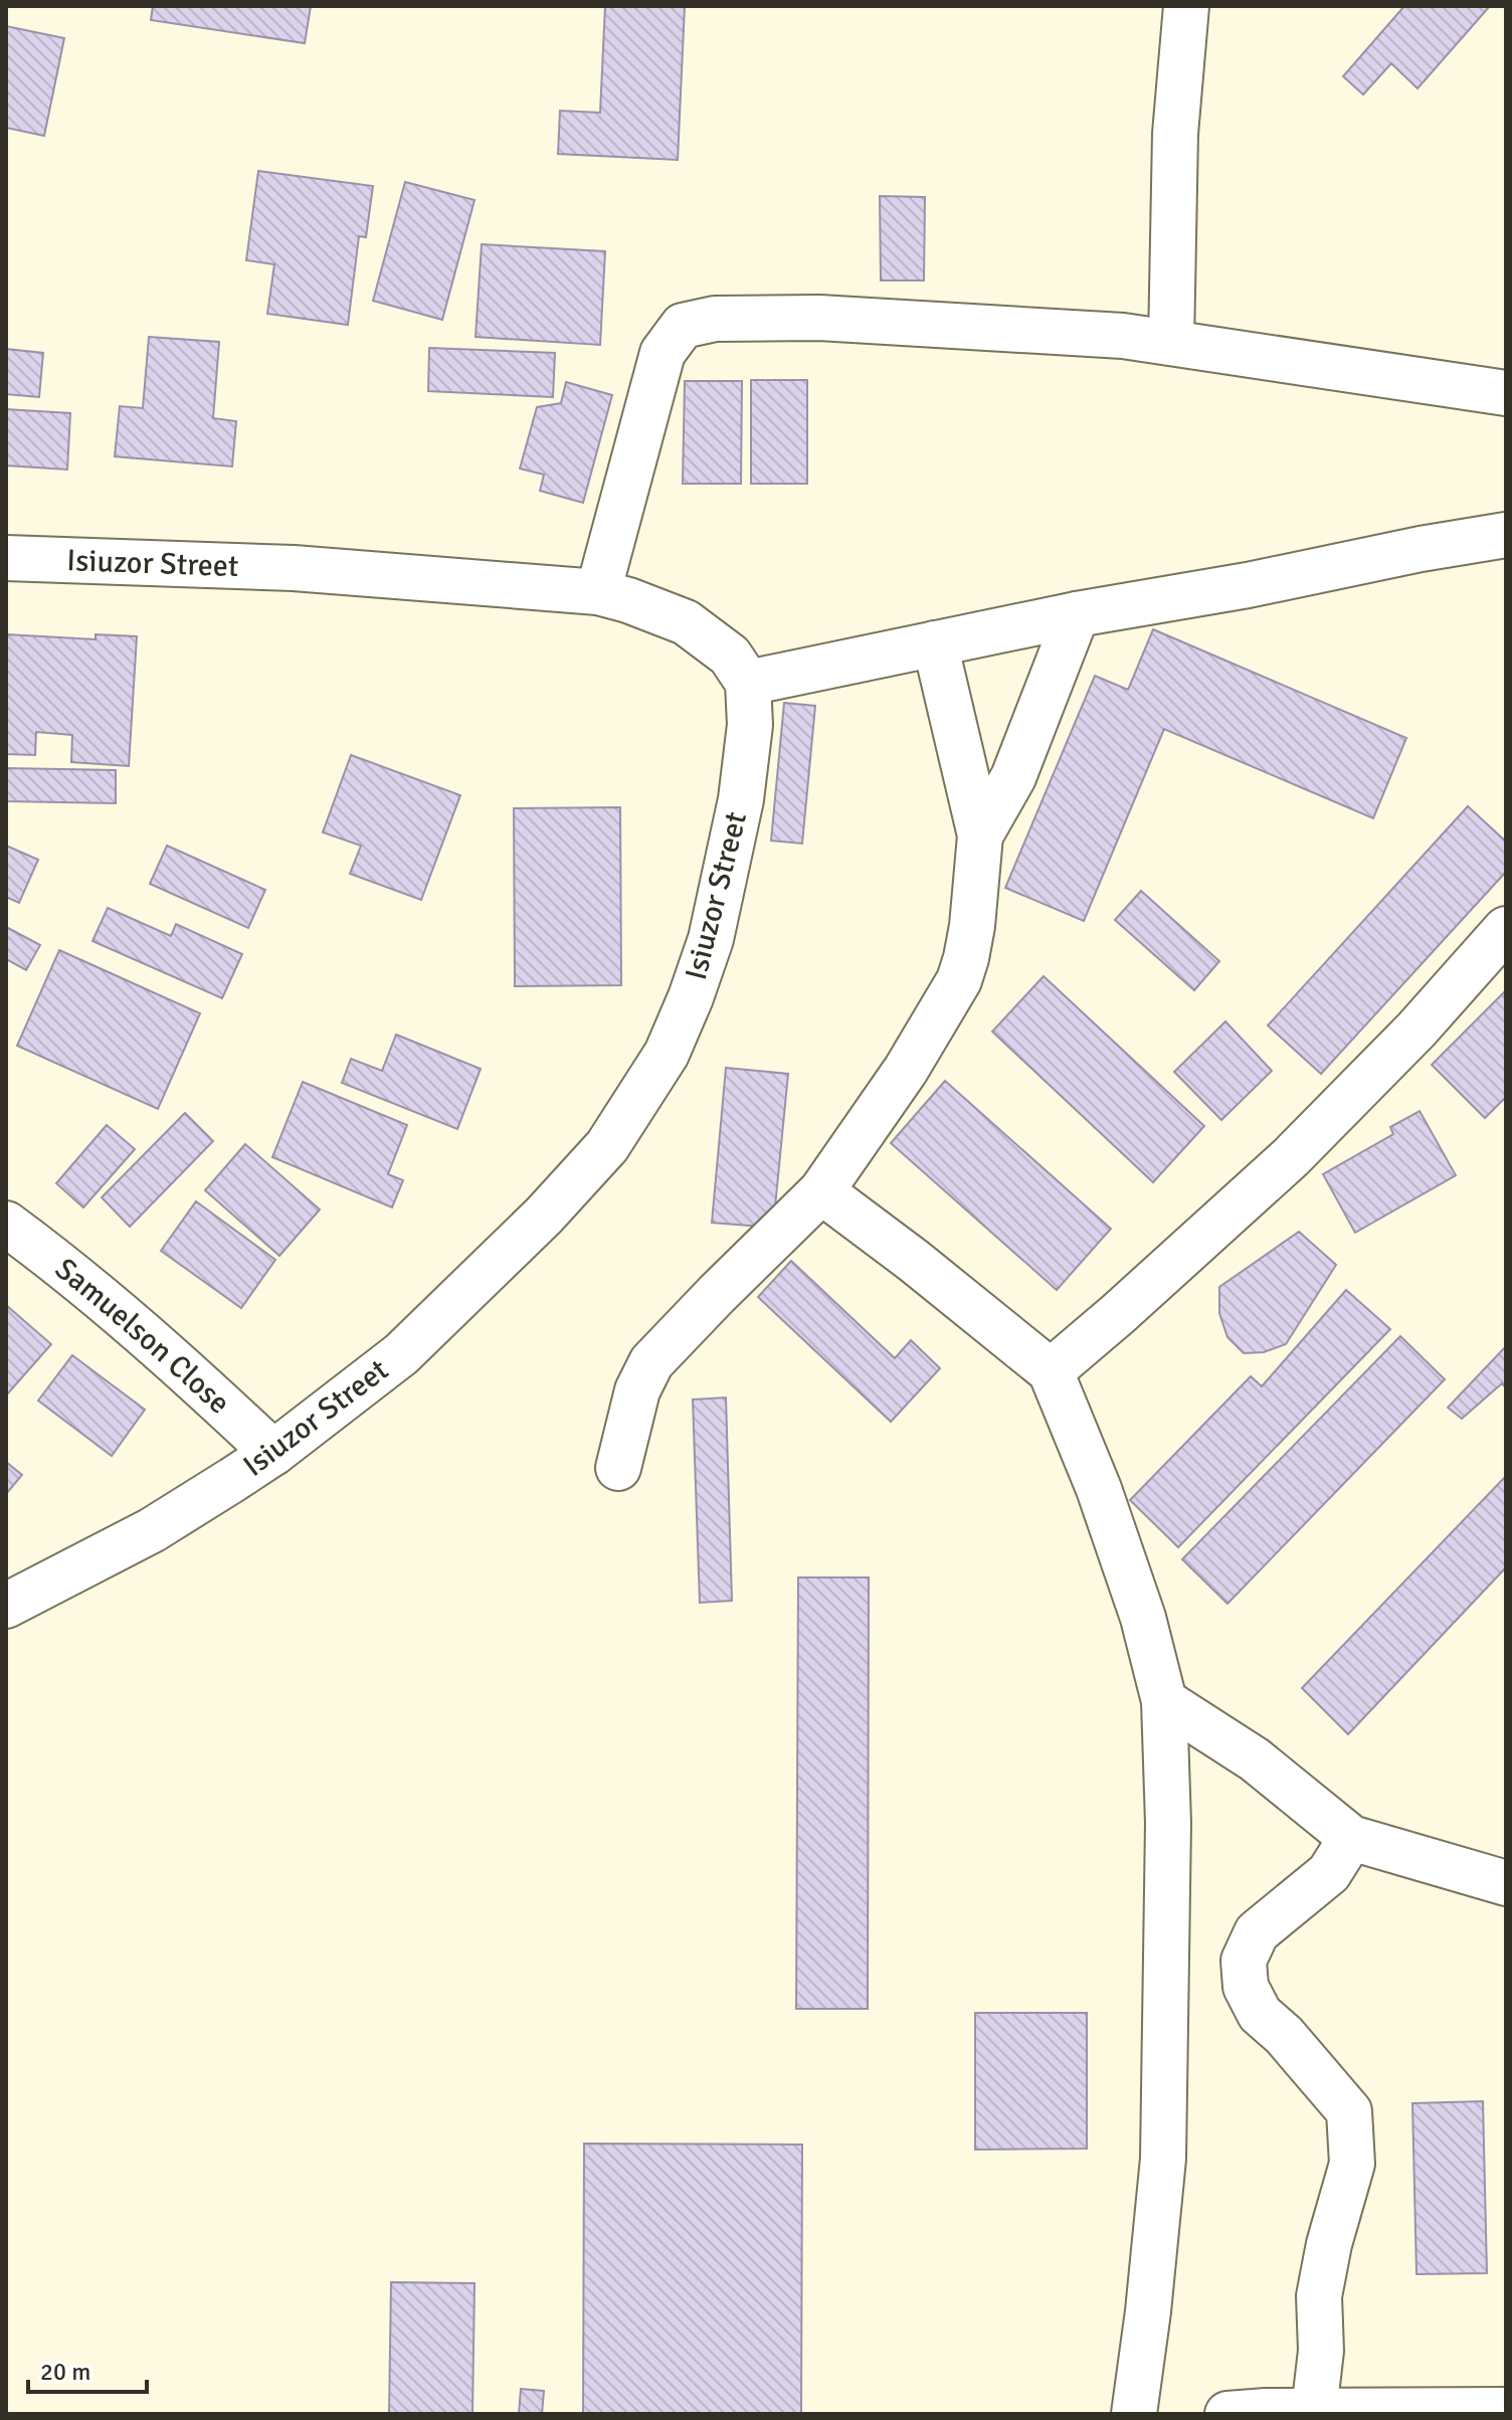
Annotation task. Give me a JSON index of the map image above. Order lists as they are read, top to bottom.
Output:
{
  "streets": {
    "street": ["Isiuzor Street", "Samuelson Close"]
  },
  "crossings": [
    ["Isiuzor Street", "Samuelson Close"]
  ],
  "scale_bar": "20 m"
}
